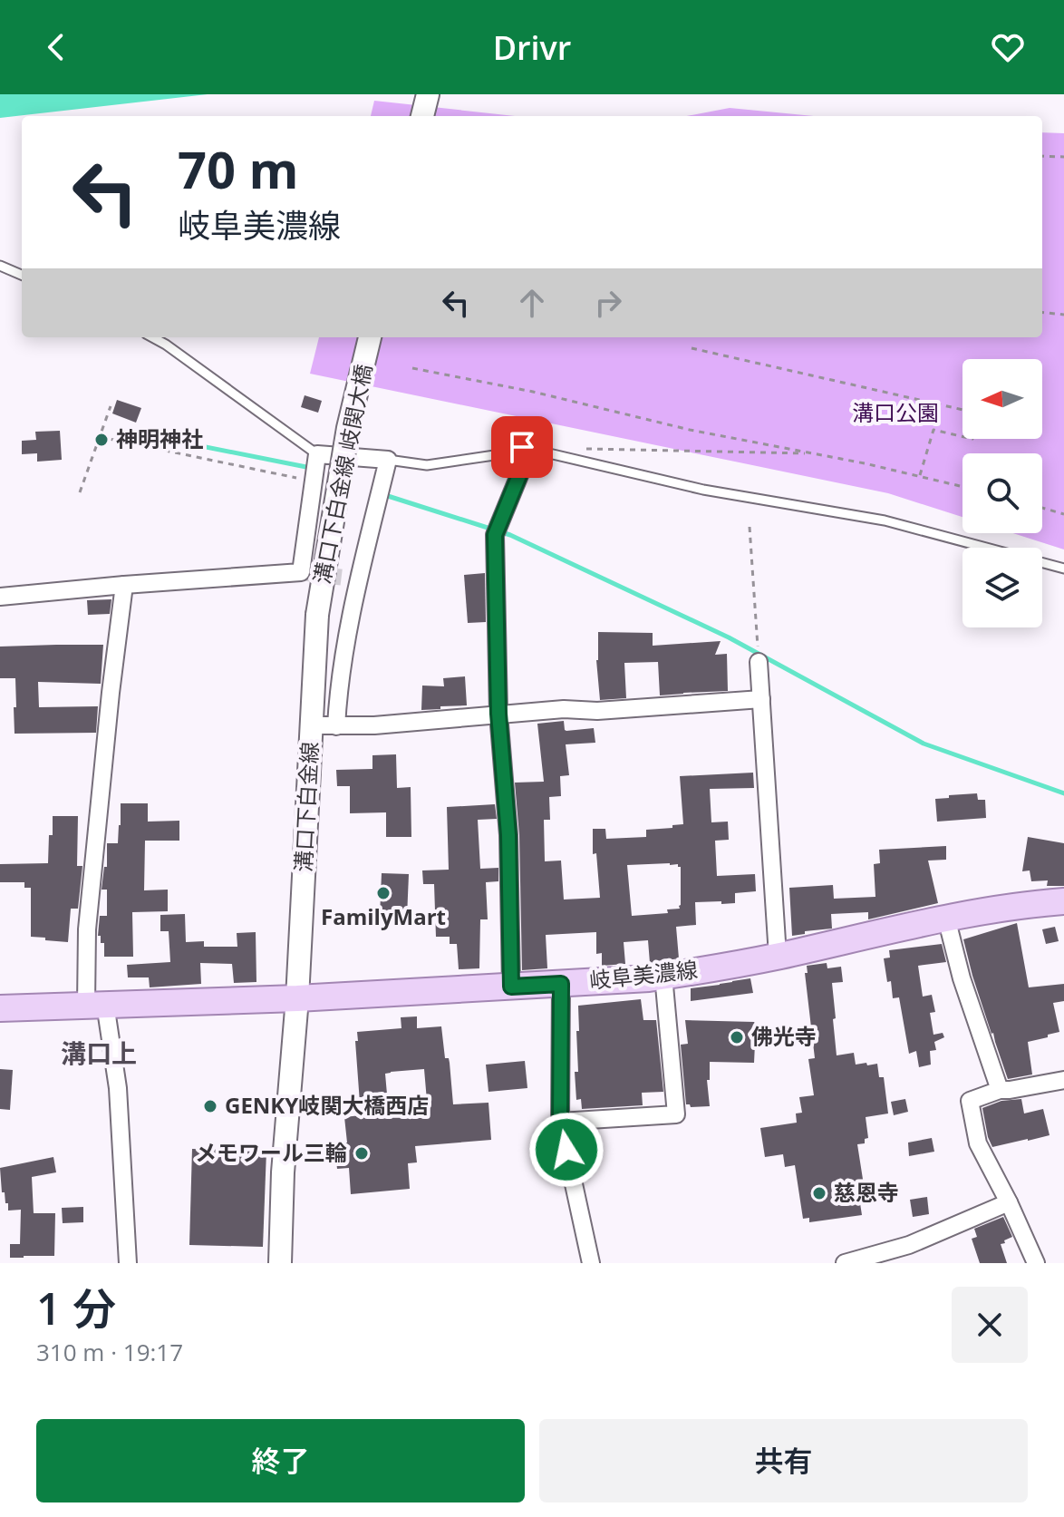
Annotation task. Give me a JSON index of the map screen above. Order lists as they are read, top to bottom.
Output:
{
  "streets": {
    "main road": ["溝口下白金線 岐関大橋", "溝口下白金線", "岐阜美濃線"]
  },
  "crossings": [
    ["溝口下白金線 岐関大橋", "溝口下白金線"],
    ["溝口下白金線", "岐阜美濃線"]
  ],
  "districts": ["溝口上"],
  "parks": ["溝口公園"],
  "places": [
    "神明神社",
    "FamilyMart",
    "佛光寺",
    "GENKY岐関大橋西店",
    "メモワール三輪",
    "慈恩寺"
  ],
  "north": "left",
  "page": {
    "header": "Drivr",
    "turn": ["70 m", "岐阜美濃線"],
    "heading": ["1 分", "310 m · 19:17"],
    "buttons": ["終了", "共有"]
  }
}
